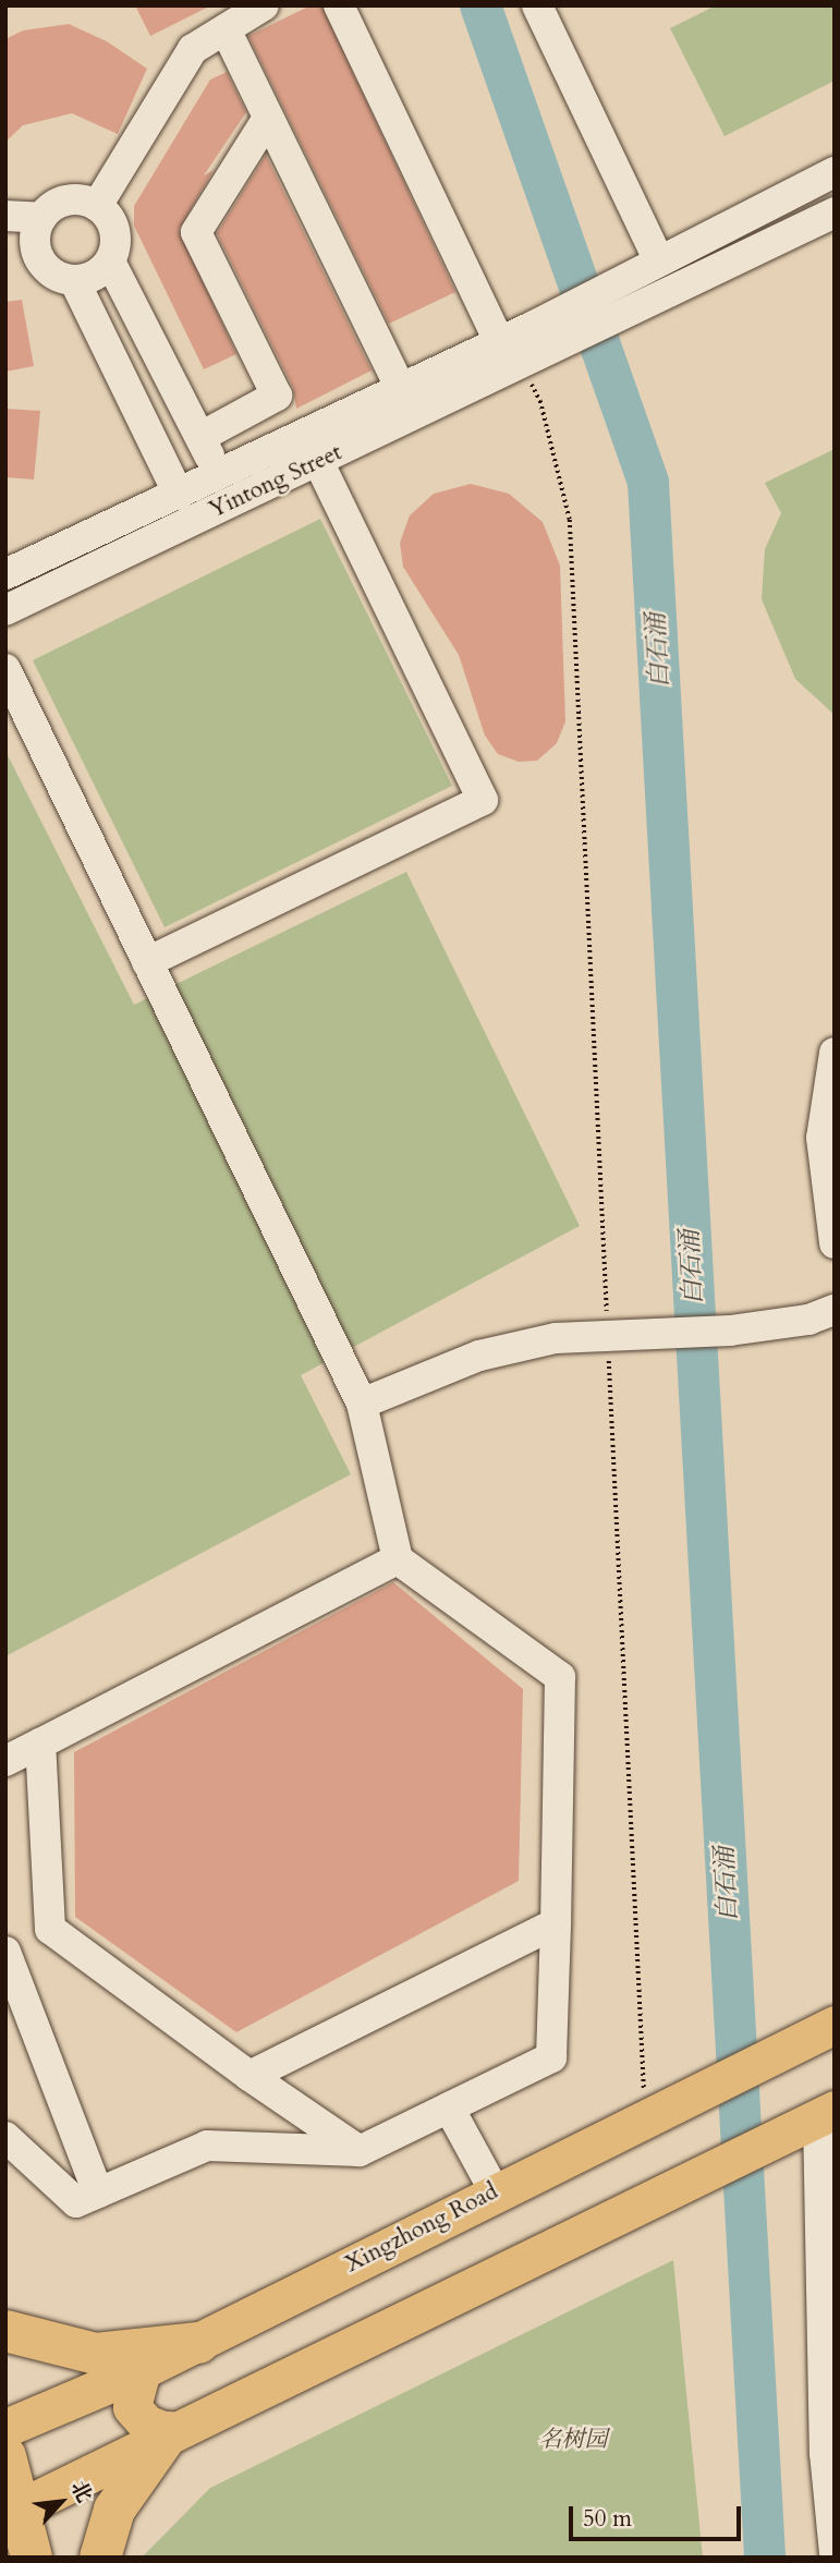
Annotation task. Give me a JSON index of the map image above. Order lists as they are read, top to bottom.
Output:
{
  "streets": {
    "main road": ["Xingzhong Road"],
    "street": ["Yintong Street"]
  },
  "water": ["白石涌"],
  "parks": ["名树园"],
  "scale_bar": "50 m",
  "north": "top right"
}
